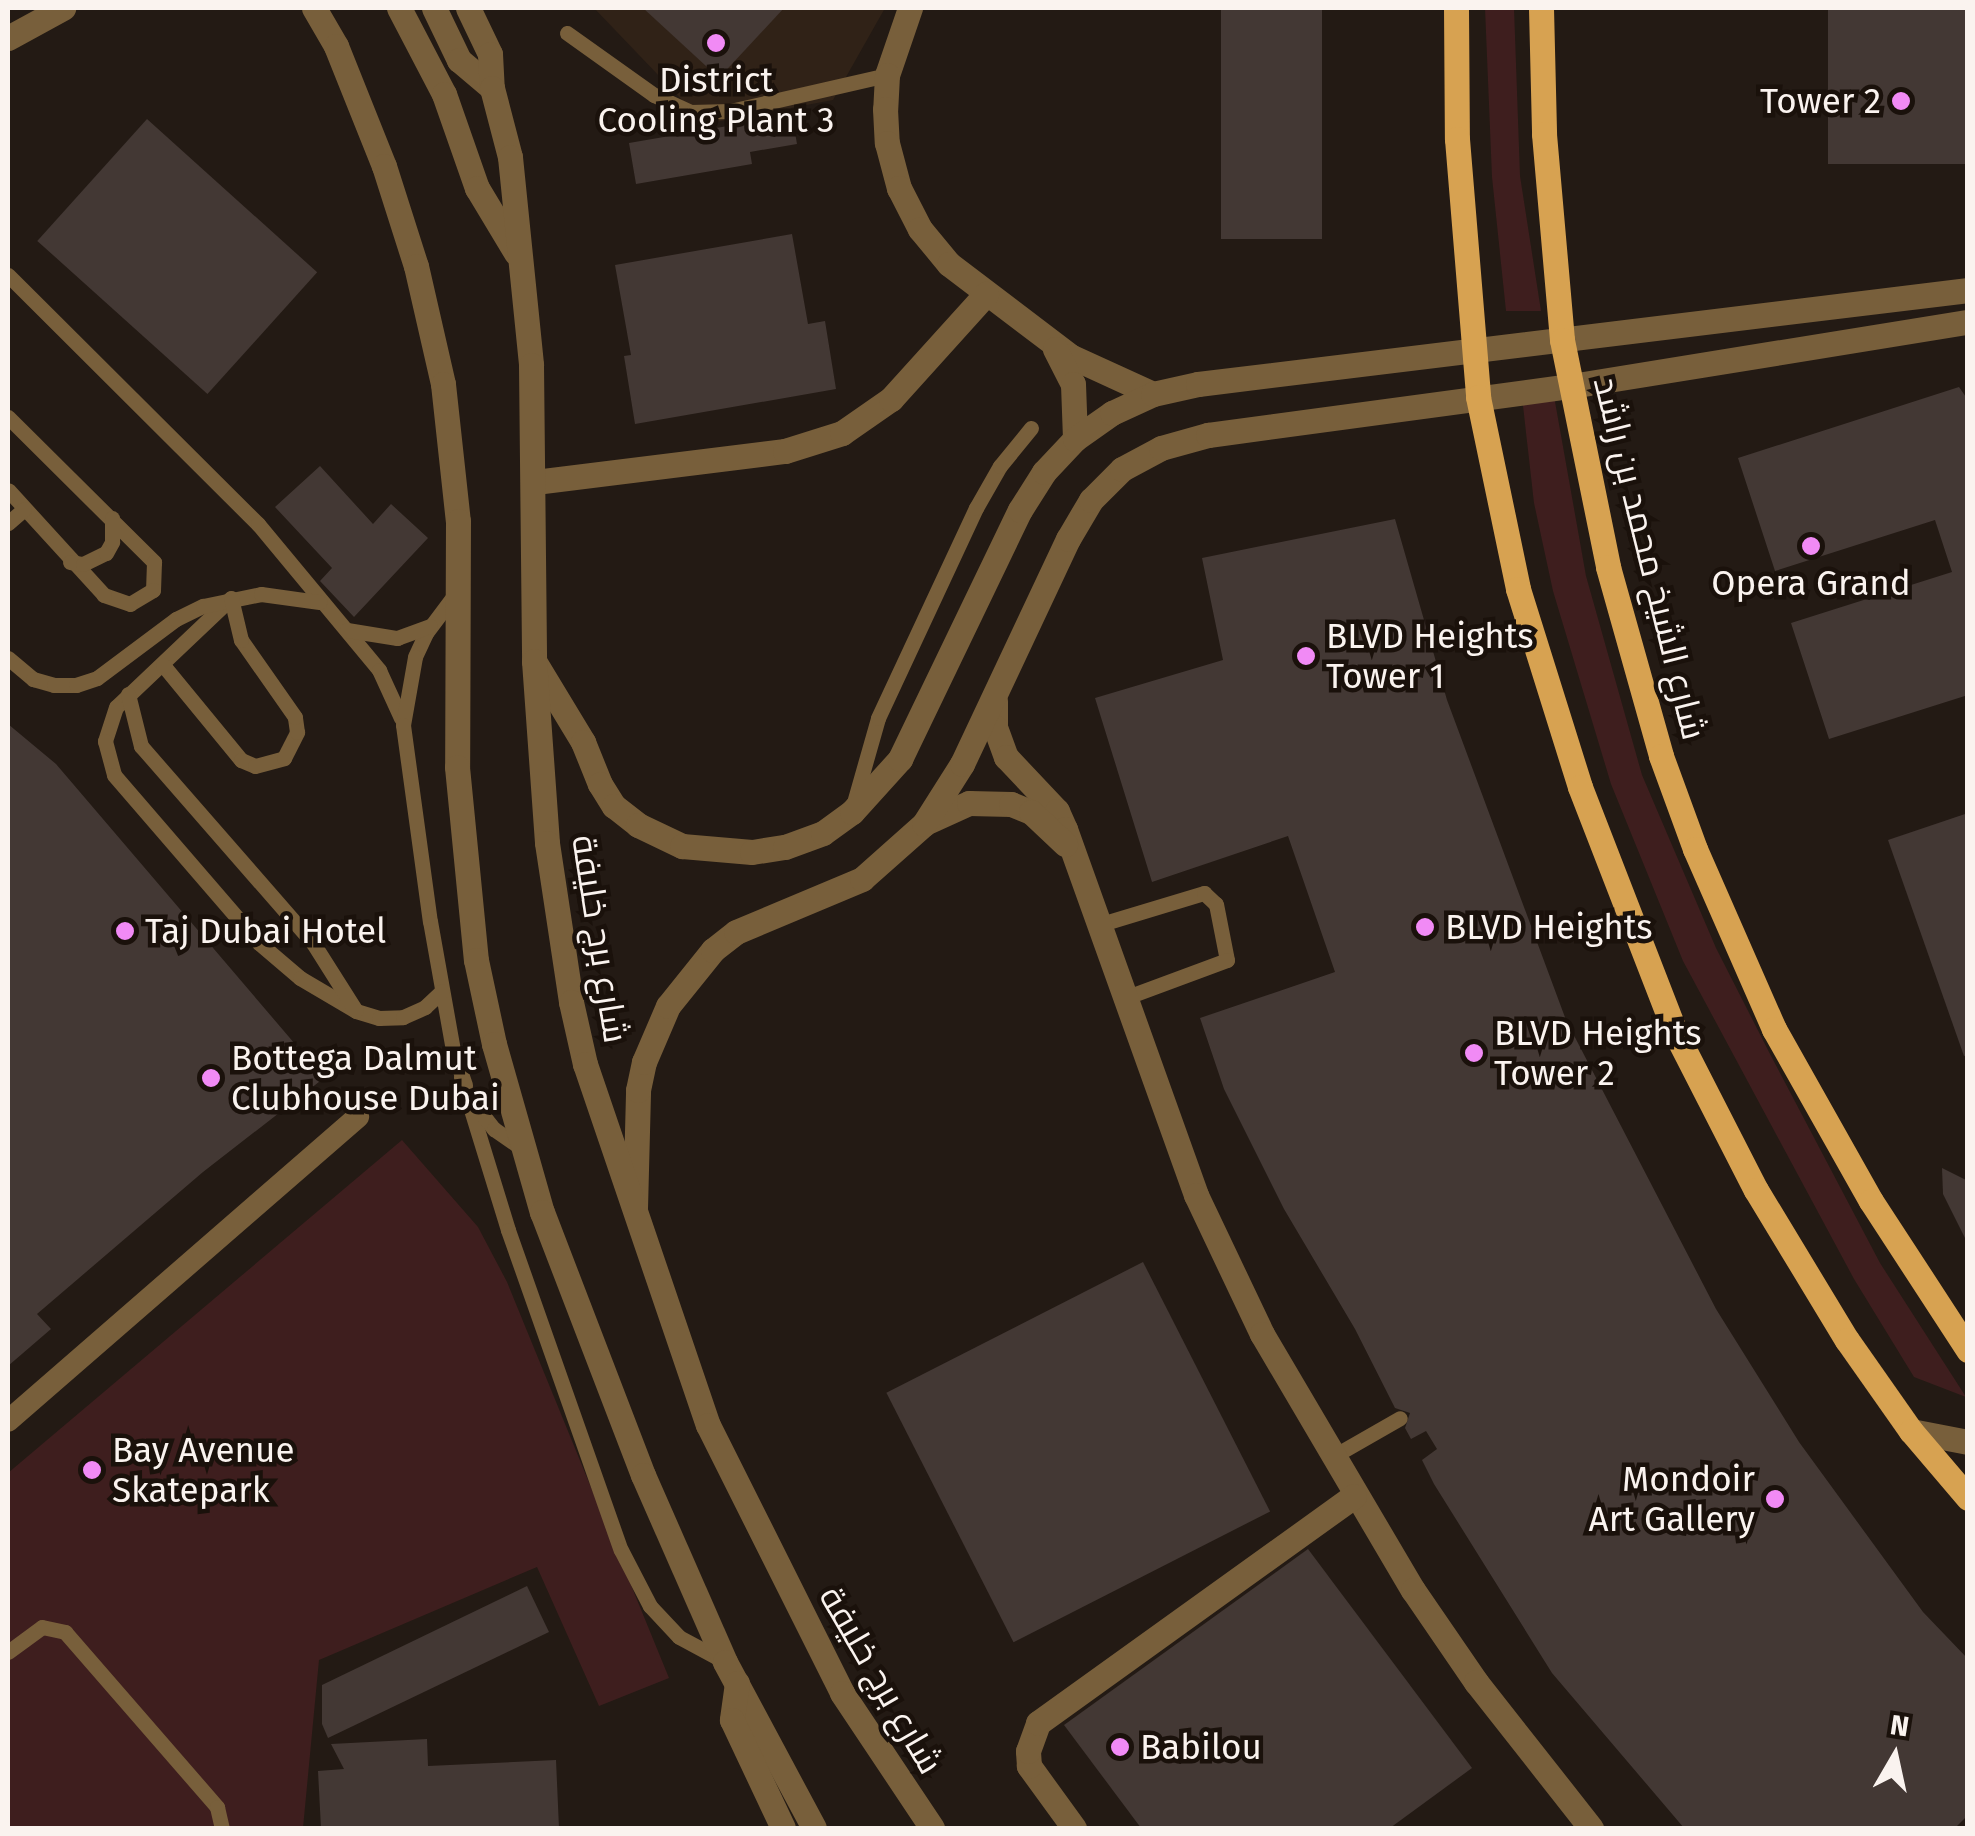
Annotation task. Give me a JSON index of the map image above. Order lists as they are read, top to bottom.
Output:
{
  "streets": {
    "main road": ["شارع الشيخ محمد بن راشد"],
    "street": ["شارع برج خليفة"]
  },
  "places": [
    "District Cooling Plant 3",
    "Tower 2",
    "Opera Grand",
    "BLVD Heights Tower 1",
    "BLVD Heights",
    "Taj Dubai Hotel",
    "BLVD Heights Tower 2",
    "Bottega Dalmut Clubhouse Dubai",
    "Bay Avenue Skatepark",
    "Mondoir Art Gallery",
    "Babilou"
  ],
  "north": "top"
}
